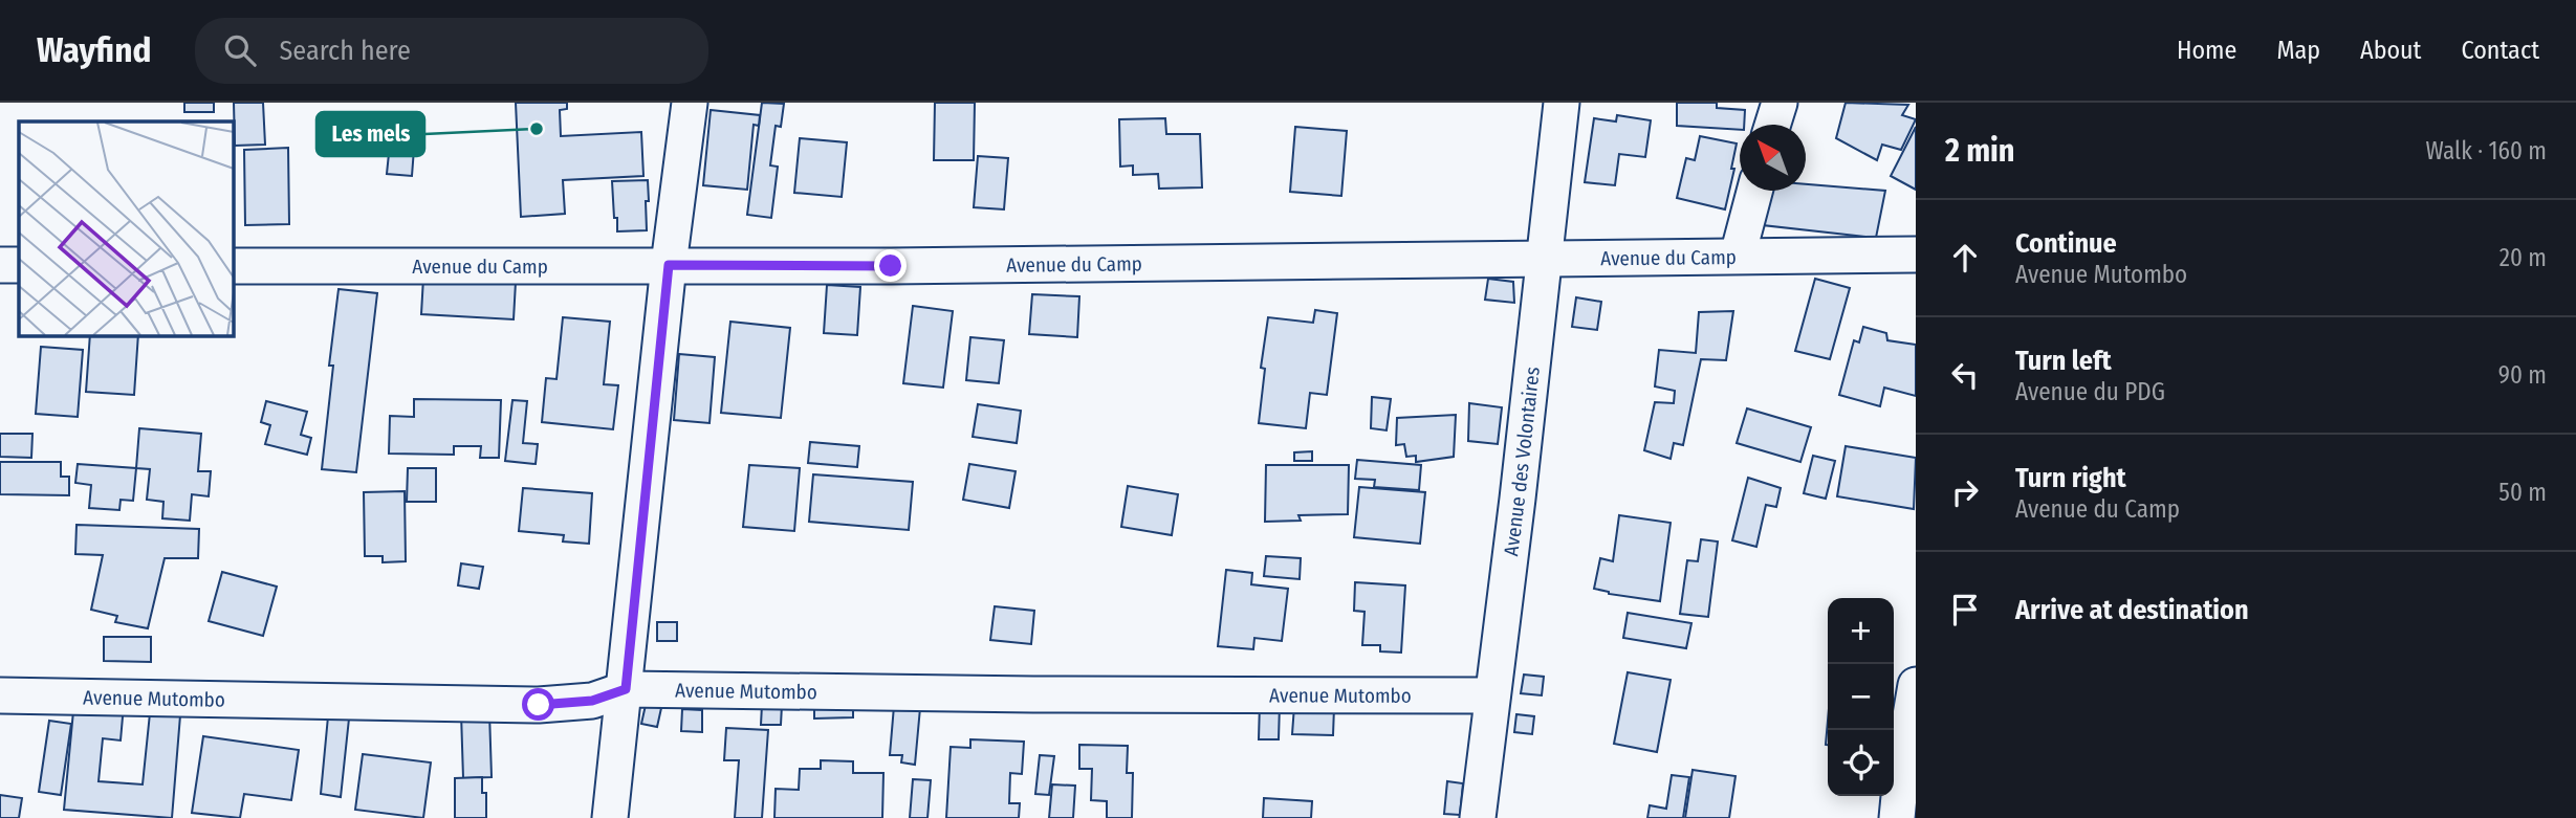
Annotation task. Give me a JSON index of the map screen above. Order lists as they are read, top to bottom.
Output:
{
  "streets": {
    "street": ["Avenue du Camp", "Avenue des Volontaires", "Avenue Mutombo"]
  },
  "crossings": [
    ["Avenue du Camp", "Avenue des Volontaires"],
    ["Avenue des Volontaires", "Avenue Mutombo"]
  ],
  "places": ["Les mels"],
  "north": "top left",
  "page": {
    "header": "Wayfind",
    "search": "Search here",
    "nav": [
      "Home",
      "Map",
      "About",
      "Contact"
    ],
    "heading": ["2 min", "Walk · 160 m"],
    "list": [
      ["Continue", "Avenue Mutombo", "20 m"],
      ["Turn left", "Avenue du PDG", "90 m"],
      ["Turn right", "Avenue du Camp", "50 m"],
      "Arrive at destination"
    ],
    "map_buttons": ["+", "−"]
  }
}
